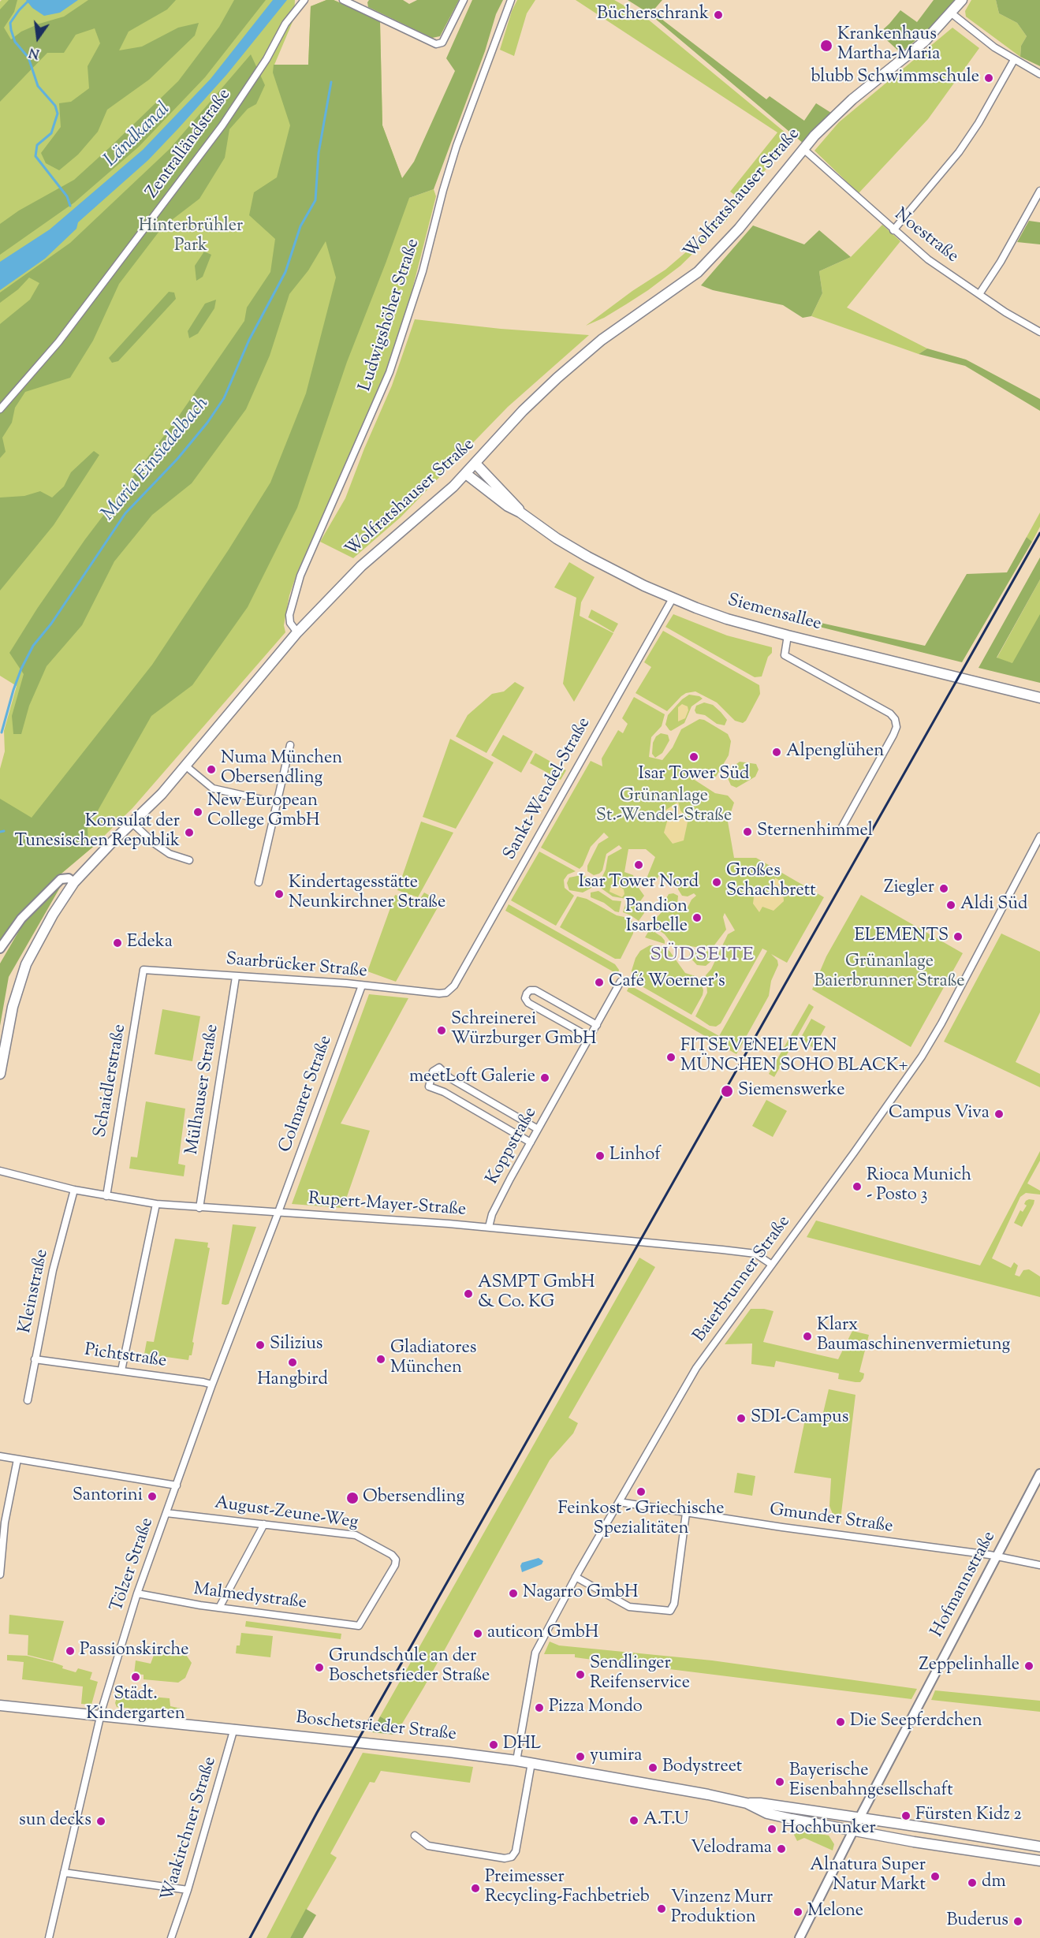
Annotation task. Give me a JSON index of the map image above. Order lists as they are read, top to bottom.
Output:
{
  "streets": {
    "main road": ["Wolfratshauser Straße", "Siemensallee", "Boschetsrieder Straße"],
    "street": [
      "Zentralländstraße",
      "Noestraße",
      "Ludwigshöher Straße",
      "Sankt-Wendel-Straße",
      "Saarbrücker Straße",
      "Schaidlerstraße",
      "Mülhauser Straße",
      "Colmarer Straße",
      "Koppstraße",
      "Rupert-Mayer-Straße",
      "Baierbrunner Straße",
      "Kleinstraße",
      "Pichtstraße",
      "August-Zeune-Weg",
      "Gmunder Straße",
      "Tölzer Straße",
      "Hofmannstraße",
      "Malmedystraße",
      "Waakirchner Straße"
    ]
  },
  "crossings": [
    ["Wolfratshauser Straße", "Noestraße"],
    ["Wolfratshauser Straße", "Ludwigshöher Straße"],
    ["Wolfratshauser Straße", "Siemensallee"],
    ["Siemensallee", "Sankt-Wendel-Straße"],
    ["Sankt-Wendel-Straße", "Saarbrücker Straße"],
    ["Saarbrücker Straße", "Schaidlerstraße"],
    ["Saarbrücker Straße", "Mülhauser Straße"],
    ["Saarbrücker Straße", "Colmarer Straße"],
    ["Schaidlerstraße", "Rupert-Mayer-Straße"],
    ["Mülhauser Straße", "Rupert-Mayer-Straße"],
    ["Colmarer Straße", "Rupert-Mayer-Straße"],
    ["Colmarer Straße", "Tölzer Straße"],
    ["Koppstraße", "Rupert-Mayer-Straße"],
    ["Rupert-Mayer-Straße", "Baierbrunner Straße"],
    ["Rupert-Mayer-Straße", "Kleinstraße"],
    ["Rupert-Mayer-Straße", "Tölzer Straße"],
    ["Baierbrunner Straße", "Gmunder Straße"],
    ["Baierbrunner Straße", "Boschetsrieder Straße"],
    ["Kleinstraße", "Pichtstraße"],
    ["Pichtstraße", "Tölzer Straße"],
    ["August-Zeune-Weg", "Tölzer Straße"],
    ["August-Zeune-Weg", "Malmedystraße"],
    ["Gmunder Straße", "Hofmannstraße"],
    ["Tölzer Straße", "Malmedystraße"],
    ["Tölzer Straße", "Boschetsrieder Straße"],
    ["Hofmannstraße", "Boschetsrieder Straße"],
    ["Boschetsrieder Straße", "Waakirchner Straße"]
  ],
  "districts": ["SÜDSEITE"],
  "water": ["Ländkanal", "Maria Einsiedelbach"],
  "parks": ["Hinterbrühler Park", "Grünanlage St.-Wendel-Straße", "Grünanlage Baierbrunner Straße"],
  "places": [
    "Bücherschrank",
    "Krankenhaus Martha-Maria",
    "blubb Schwimmschule",
    "Alpenglühen",
    "Isar Tower Süd",
    "Numa München Obersendling",
    "New European College GmbH",
    "Sternenhimmel",
    "Konsulat der Tunesischen Republik",
    "Isar Tower Nord",
    "Großes Schachbrett",
    "Ziegler",
    "Kindertagesstätte Neunkirchner Straße",
    "Aldi Süd",
    "Pandion Isarbelle",
    "ELEMENTS",
    "Edeka",
    "Café Woerner's",
    "Schreinerei Würzburger GmbH",
    "FITSEVENELEVEN MÜNCHEN SOHO BLACK+",
    "meetLoft Galerie",
    "Siemenswerke",
    "Campus Viva",
    "Linhof",
    "Rioca Munich - Posto 3",
    "ASMPT GmbH & Co. KG",
    "Klarx Baumaschinenvermietung",
    "Silizius",
    "Gladiatores München",
    "Hangbird",
    "SDI-Campus",
    "Feinkost - Griechische Spezialitäten",
    "Santorini",
    "Obersendling",
    "Nagarro GmbH",
    "auticon GmbH",
    "Passionskirche",
    "Zeppelinhalle",
    "Grundschule an der Boschetsrieder Straße",
    "Sendlinger Reifenservice",
    "Städt. Kindergarten",
    "Pizza Mondo",
    "Die Seepferdchen",
    "DHL",
    "yumira",
    "Bodystreet",
    "Bayerische Eisenbahngesellschaft",
    "Fürsten Kidz 2",
    "A.T.U",
    "sun decks",
    "Hochbunker",
    "Velodrama",
    "Alnatura Super Natur Markt",
    "dm",
    "Preimesser Recycling-Fachbetrieb",
    "Vinzenz Murr Produktion",
    "Melone",
    "Buderus"
  ],
  "north": "bottom"
}
